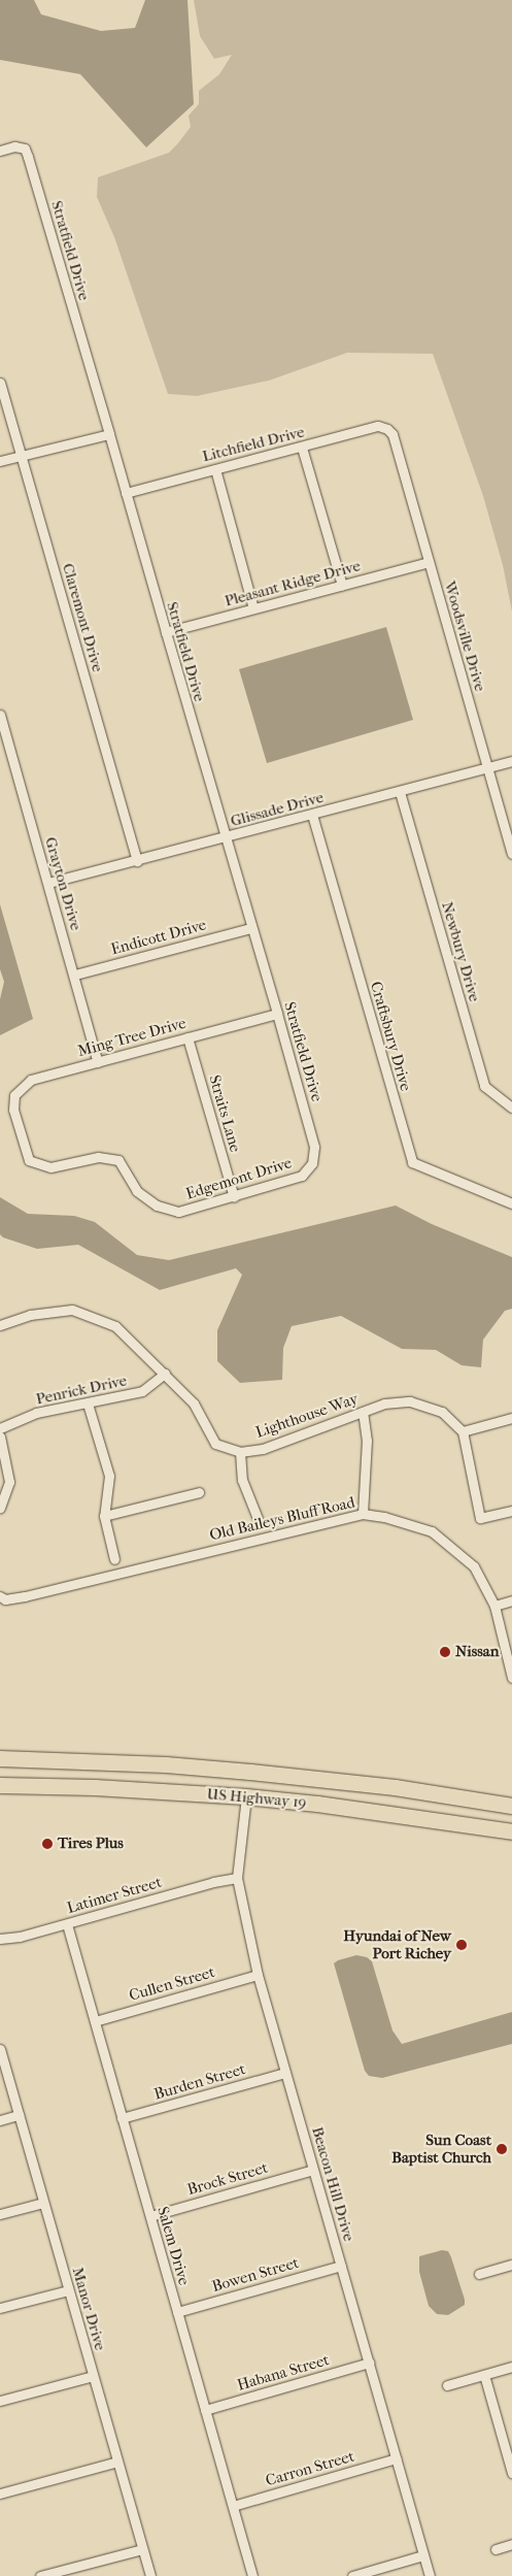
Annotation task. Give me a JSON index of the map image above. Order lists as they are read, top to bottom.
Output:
{
  "streets": {
    "highway": ["US Highway 19"],
    "street": [
      "Stratfield Drive",
      "Litchfield Drive",
      "Pleasant Ridge Drive",
      "Claremont Drive",
      "Woodsville Drive",
      "Glissade Drive",
      "Grayton Drive",
      "Endicott Drive",
      "Newbury Drive",
      "Craftsbury Drive",
      "Ming Tree Drive",
      "Straits Lane",
      "Edgemont Drive",
      "Penrick Drive",
      "Lighthouse Way",
      "Old Baileys Bluff Road",
      "Latimer Street",
      "Cullen Street",
      "Burden Street",
      "Brock Street",
      "Beacon Hill Drive",
      "Salem Drive",
      "Bowen Street",
      "Manor Drive",
      "Habana Street",
      "Carron Street"
    ]
  },
  "crossings": [
    ["Stratfield Drive", "Litchfield Drive"],
    ["Stratfield Drive", "Pleasant Ridge Drive"],
    ["Stratfield Drive", "Glissade Drive"],
    ["Stratfield Drive", "Endicott Drive"],
    ["Stratfield Drive", "Ming Tree Drive"],
    ["Stratfield Drive", "Edgemont Drive"],
    ["Litchfield Drive", "Woodsville Drive"],
    ["Pleasant Ridge Drive", "Woodsville Drive"],
    ["Claremont Drive", "Glissade Drive"],
    ["Woodsville Drive", "Glissade Drive"],
    ["Glissade Drive", "Grayton Drive"],
    ["Glissade Drive", "Newbury Drive"],
    ["Glissade Drive", "Craftsbury Drive"],
    ["Grayton Drive", "Endicott Drive"],
    ["Grayton Drive", "Ming Tree Drive"],
    ["Ming Tree Drive", "Straits Lane"],
    ["Ming Tree Drive", "Edgemont Drive"],
    ["Straits Lane", "Edgemont Drive"],
    ["Penrick Drive", "Lighthouse Way"],
    ["US Highway 19", "Beacon Hill Drive"],
    ["Latimer Street", "Beacon Hill Drive"],
    ["Latimer Street", "Salem Drive"],
    ["Cullen Street", "Beacon Hill Drive"],
    ["Cullen Street", "Salem Drive"],
    ["Burden Street", "Beacon Hill Drive"],
    ["Burden Street", "Salem Drive"],
    ["Brock Street", "Beacon Hill Drive"],
    ["Brock Street", "Salem Drive"],
    ["Beacon Hill Drive", "Bowen Street"],
    ["Beacon Hill Drive", "Habana Street"],
    ["Beacon Hill Drive", "Carron Street"],
    ["Salem Drive", "Bowen Street"],
    ["Salem Drive", "Habana Street"],
    ["Salem Drive", "Carron Street"]
  ],
  "places": [
    "Nissan",
    "Tires Plus",
    "Hyundai of New Port Richey",
    "Sun Coast Baptist Church"
  ]
}
